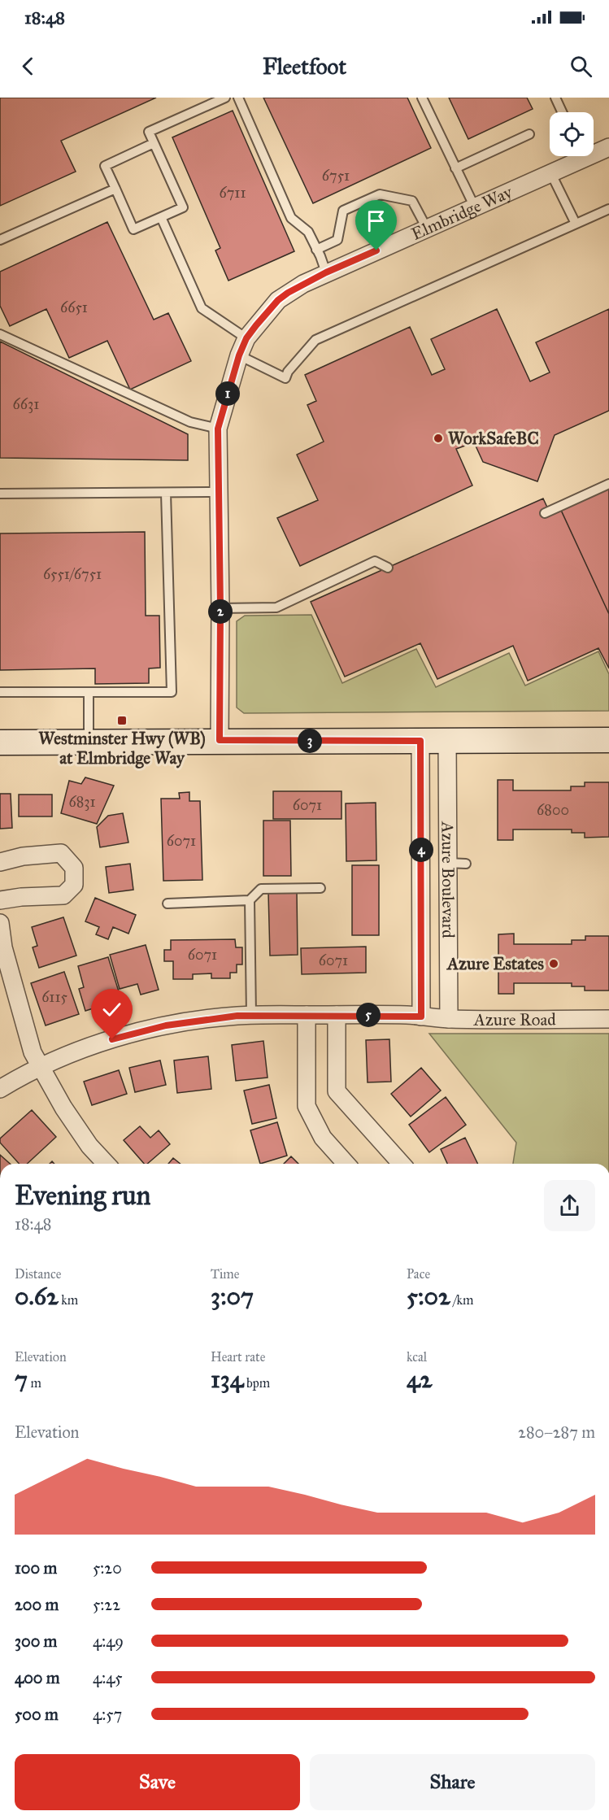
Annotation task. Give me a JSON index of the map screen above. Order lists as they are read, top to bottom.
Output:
{
  "streets": {
    "street": ["Elmbridge Way", "Azure Boulevard", "Azure Road"]
  },
  "crossings": [
    ["Azure Boulevard", "Azure Road"]
  ],
  "places": {
    "other": ["WorkSafeBC", "Azure Estates"],
    "transit": ["Westminster Hwy (WB) at Elmbridge Way"]
  },
  "house_numbers": [
    "6751",
    "6711",
    "6651",
    "6631",
    "6551/6751",
    "6831",
    "6071",
    "6800",
    "6071",
    "6071",
    "6071",
    "6115"
  ],
  "page": {
    "status": "18:48",
    "header": "Fleetfoot",
    "pins": [
      "1",
      "2",
      "3",
      "4",
      "5"
    ],
    "heading": ["Evening run", "18:48"],
    "stats": [
      ["Distance", "0.62 km"],
      ["Time", "3:07"],
      ["Pace", "5:02 /km"],
      ["Elevation", "7 m"],
      ["Heart rate", "134 bpm"],
      ["kcal", "42"]
    ],
    "chart": ["Elevation", "280–287 m"],
    "list": [
      {
        "name": "100 m",
        "note": "5:20"
      },
      {
        "name": "200 m",
        "note": "5:22"
      },
      {
        "name": "300 m",
        "note": "4:49"
      },
      {
        "name": "400 m",
        "note": "4:45"
      },
      {
        "name": "500 m",
        "note": "4:57"
      }
    ],
    "buttons": ["Save", "Share"]
  }
}
